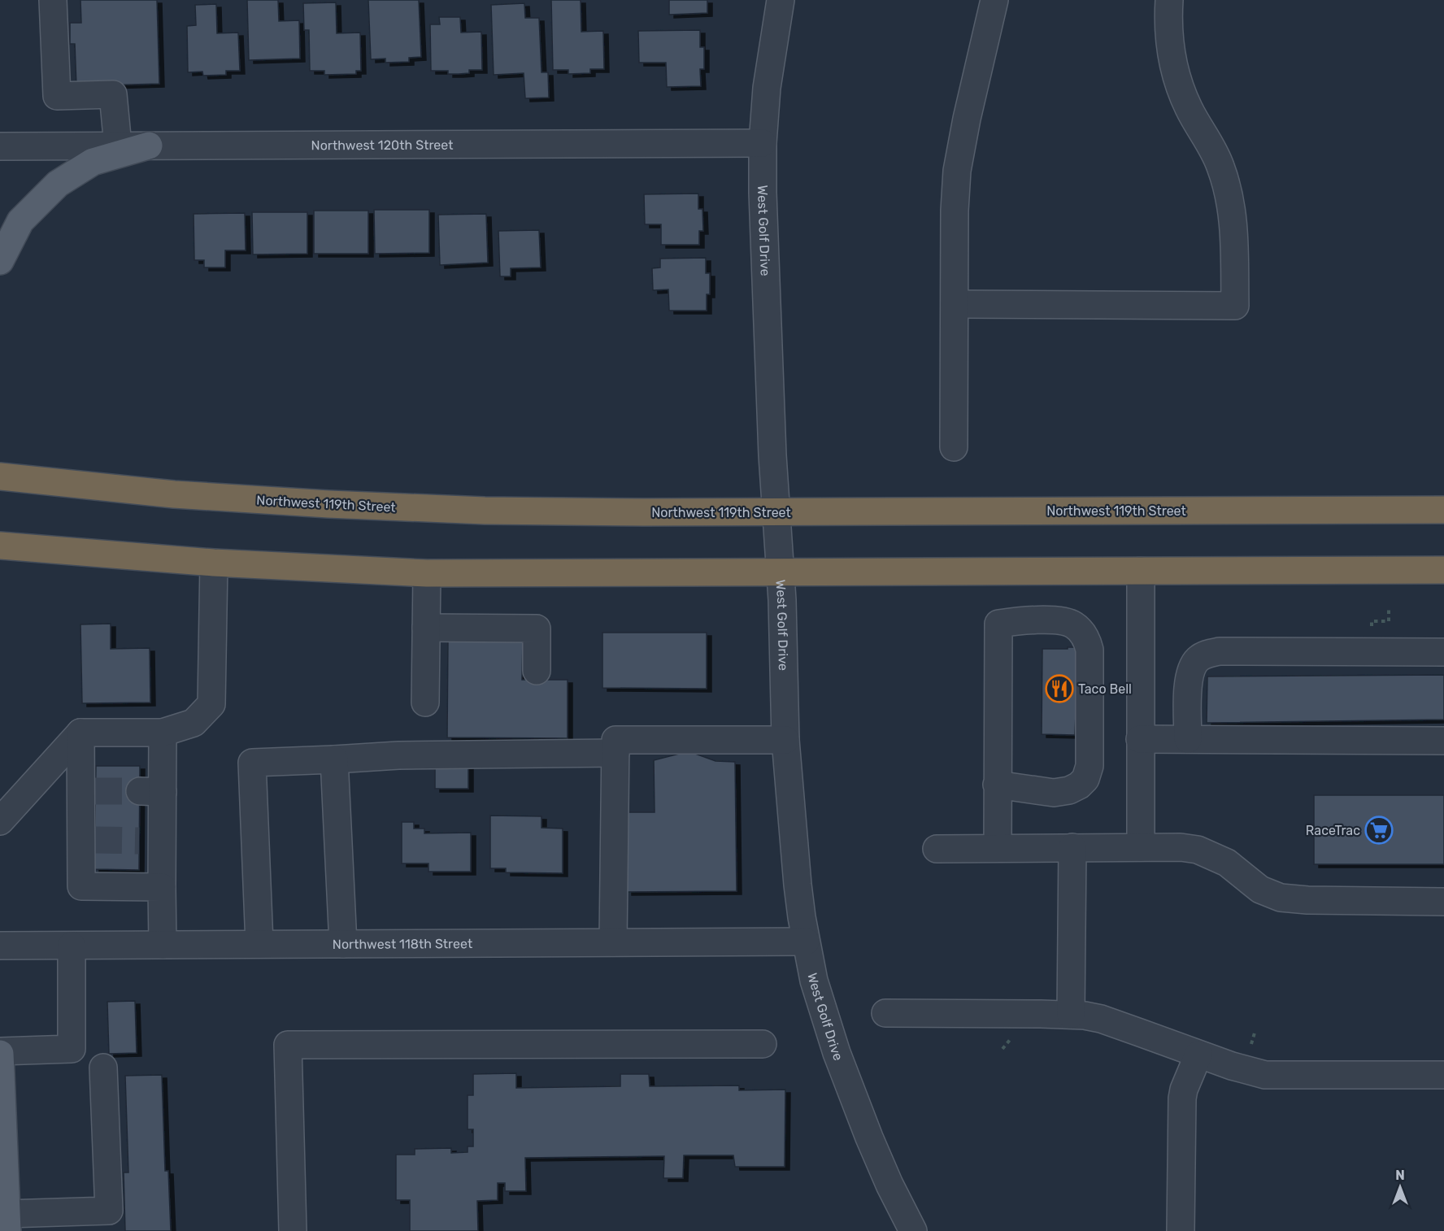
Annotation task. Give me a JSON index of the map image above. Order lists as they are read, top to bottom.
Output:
{
  "streets": {
    "highway": ["Northwest 119th Street"],
    "street": ["Northwest 120th Street", "West Golf Drive", "Northwest 118th Street"]
  },
  "crossings": [
    ["Northwest 120th Street", "West Golf Drive"],
    ["West Golf Drive", "Northwest 119th Street"],
    ["West Golf Drive", "Northwest 118th Street"]
  ],
  "places": {
    "restaurant": ["Taco Bell"],
    "supermarket": ["RaceTrac"]
  },
  "north": "top"
}
